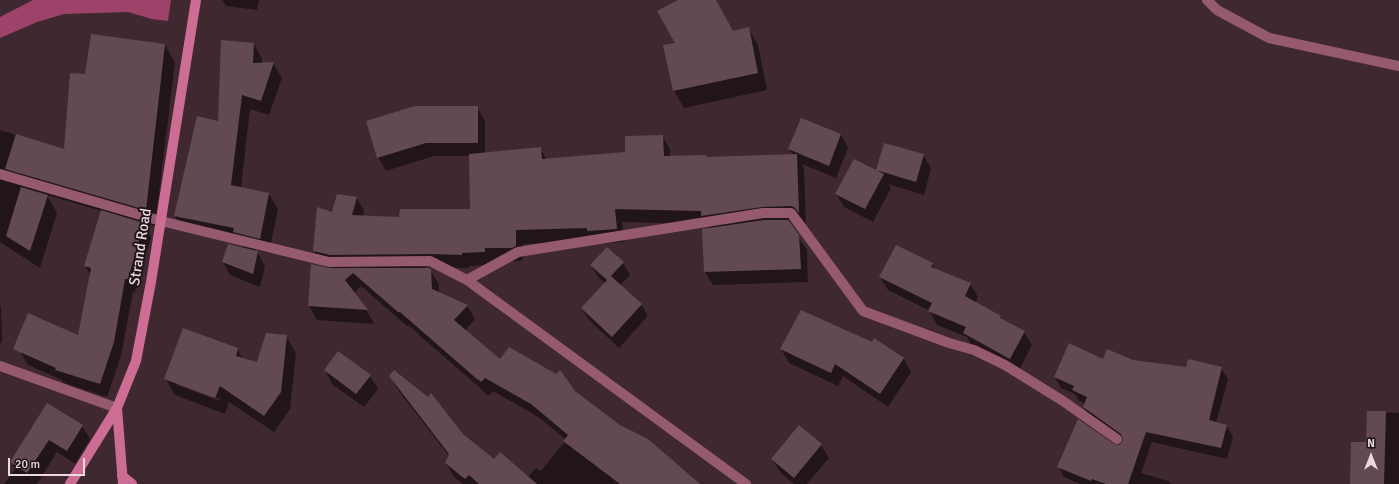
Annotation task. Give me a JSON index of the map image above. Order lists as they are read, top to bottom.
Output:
{
  "streets": {
    "main road": ["Strand Road"]
  },
  "scale_bar": "20 m",
  "north": "top"
}
